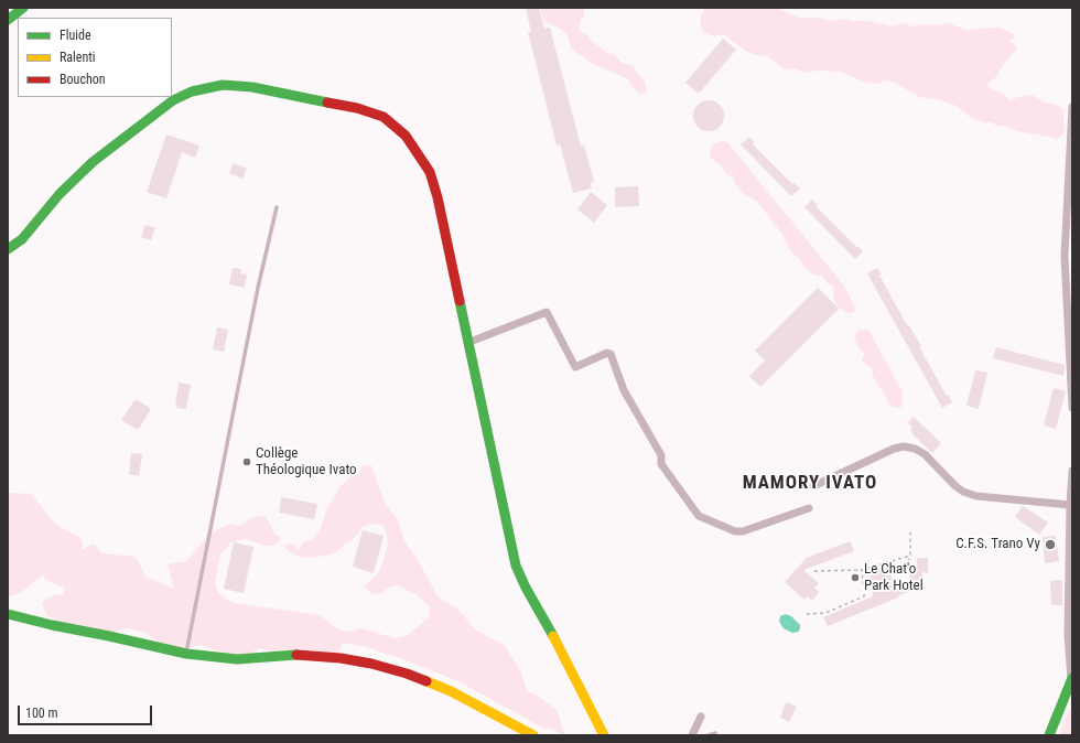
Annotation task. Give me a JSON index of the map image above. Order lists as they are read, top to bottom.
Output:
{
  "districts": ["MAMORY IVATO"],
  "places": ["Collège Théologique Ivato", "C.F.S. Trano Vy", "Le Chat'o Park Hotel"],
  "legend": ["Fluide", "Ralenti", "Bouchon"],
  "scale_bar": "100 m"
}
